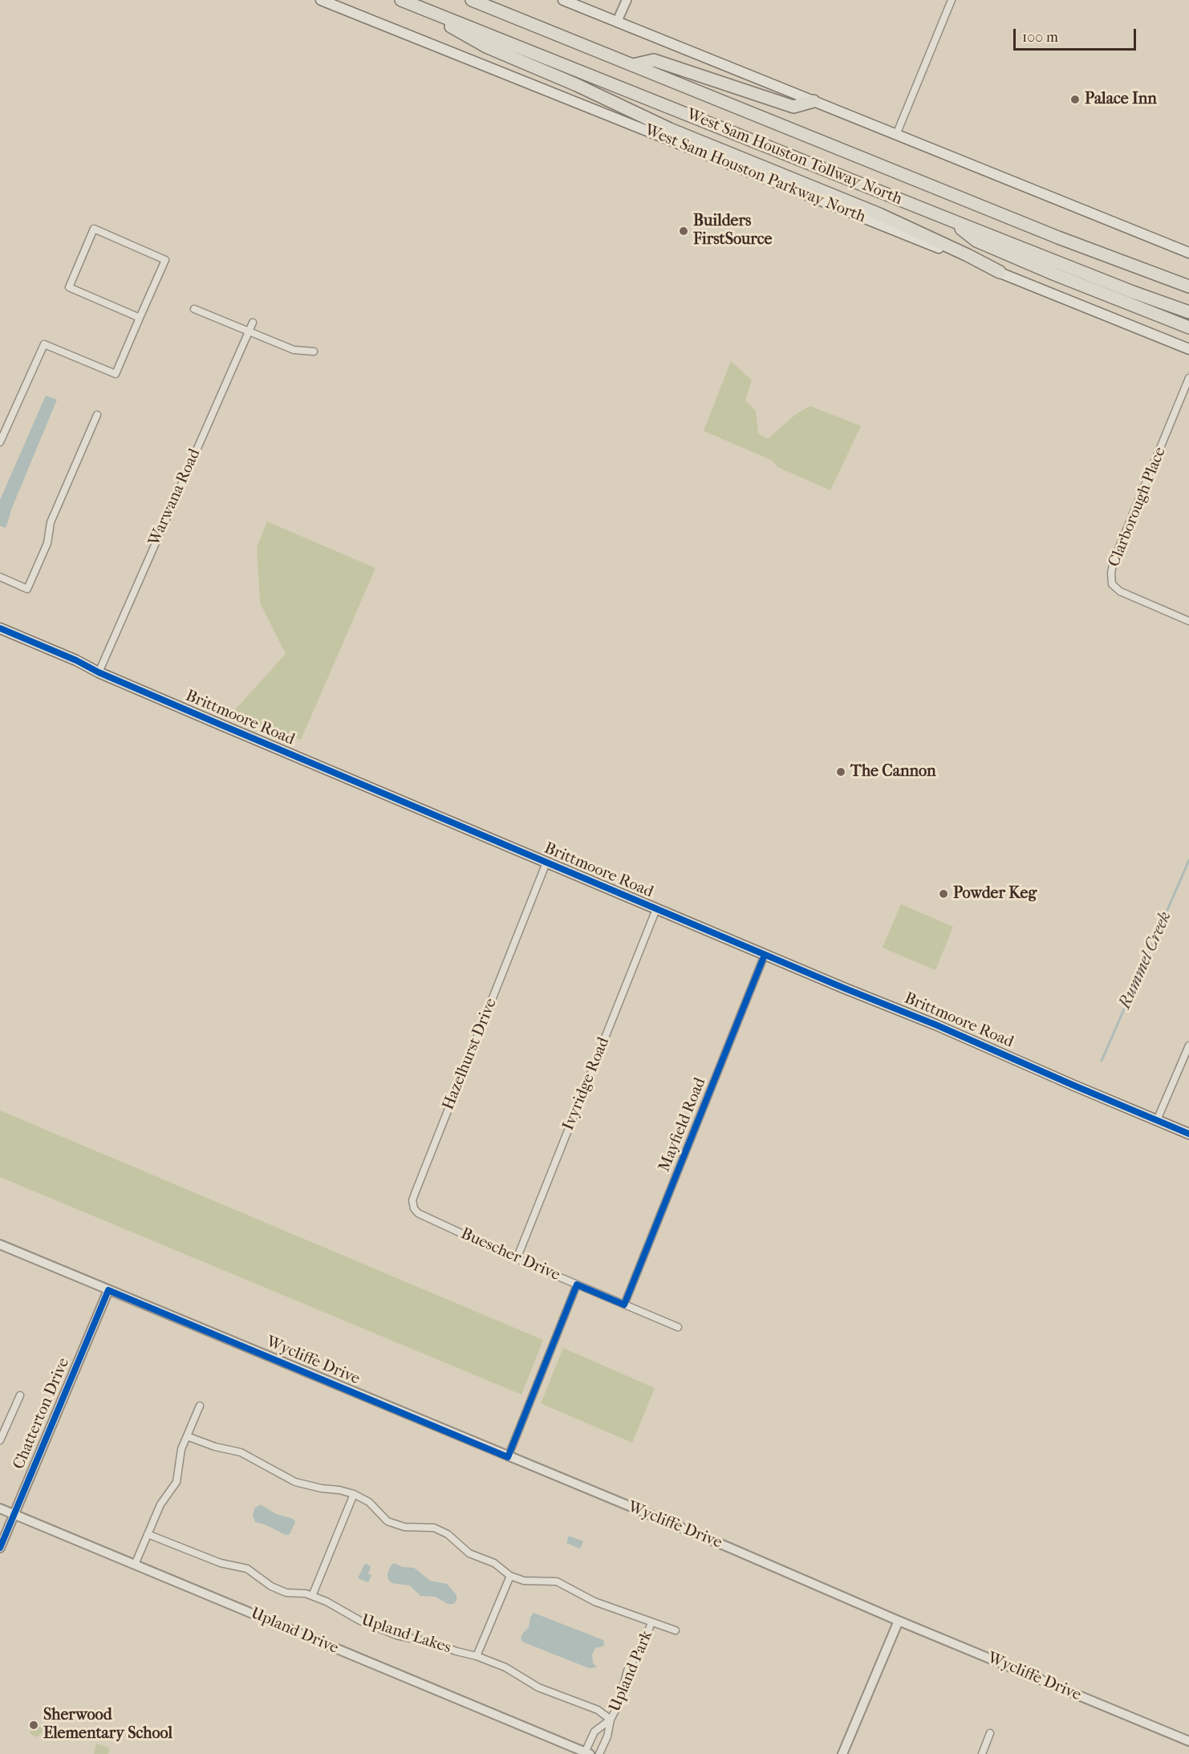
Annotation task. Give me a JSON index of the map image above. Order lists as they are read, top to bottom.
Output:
{
  "streets": {
    "highway": ["West Sam Houston Tollway North"],
    "main road": ["West Sam Houston Parkway North", "Brittmoore Road"],
    "street": [
      "Warwana Road",
      "Clarborough Place",
      "Hazelhurst Drive",
      "Ivyridge Road",
      "Mayfield Road",
      "Buescher Drive",
      "Wycliffe Drive",
      "Chatterton Drive",
      "Upland Drive",
      "Upland Lakes",
      "Upland Park"
    ]
  },
  "crossings": [
    ["Warwana Road", "Brittmoore Road"],
    ["Brittmoore Road", "Hazelhurst Drive"],
    ["Brittmoore Road", "Ivyridge Road"],
    ["Brittmoore Road", "Mayfield Road"],
    ["Hazelhurst Drive", "Buescher Drive"],
    ["Ivyridge Road", "Buescher Drive"],
    ["Mayfield Road", "Buescher Drive"],
    ["Wycliffe Drive", "Chatterton Drive"],
    ["Chatterton Drive", "Upland Drive"],
    ["Upland Drive", "Upland Park"],
    ["Upland Lakes", "Upland Park"]
  ],
  "water": ["Rummel Creek"],
  "places": [
    "Palace Inn",
    "Builders FirstSource",
    "The Cannon",
    "Powder Keg",
    "Sherwood Elementary School"
  ],
  "scale_bar": "100 m"
}
